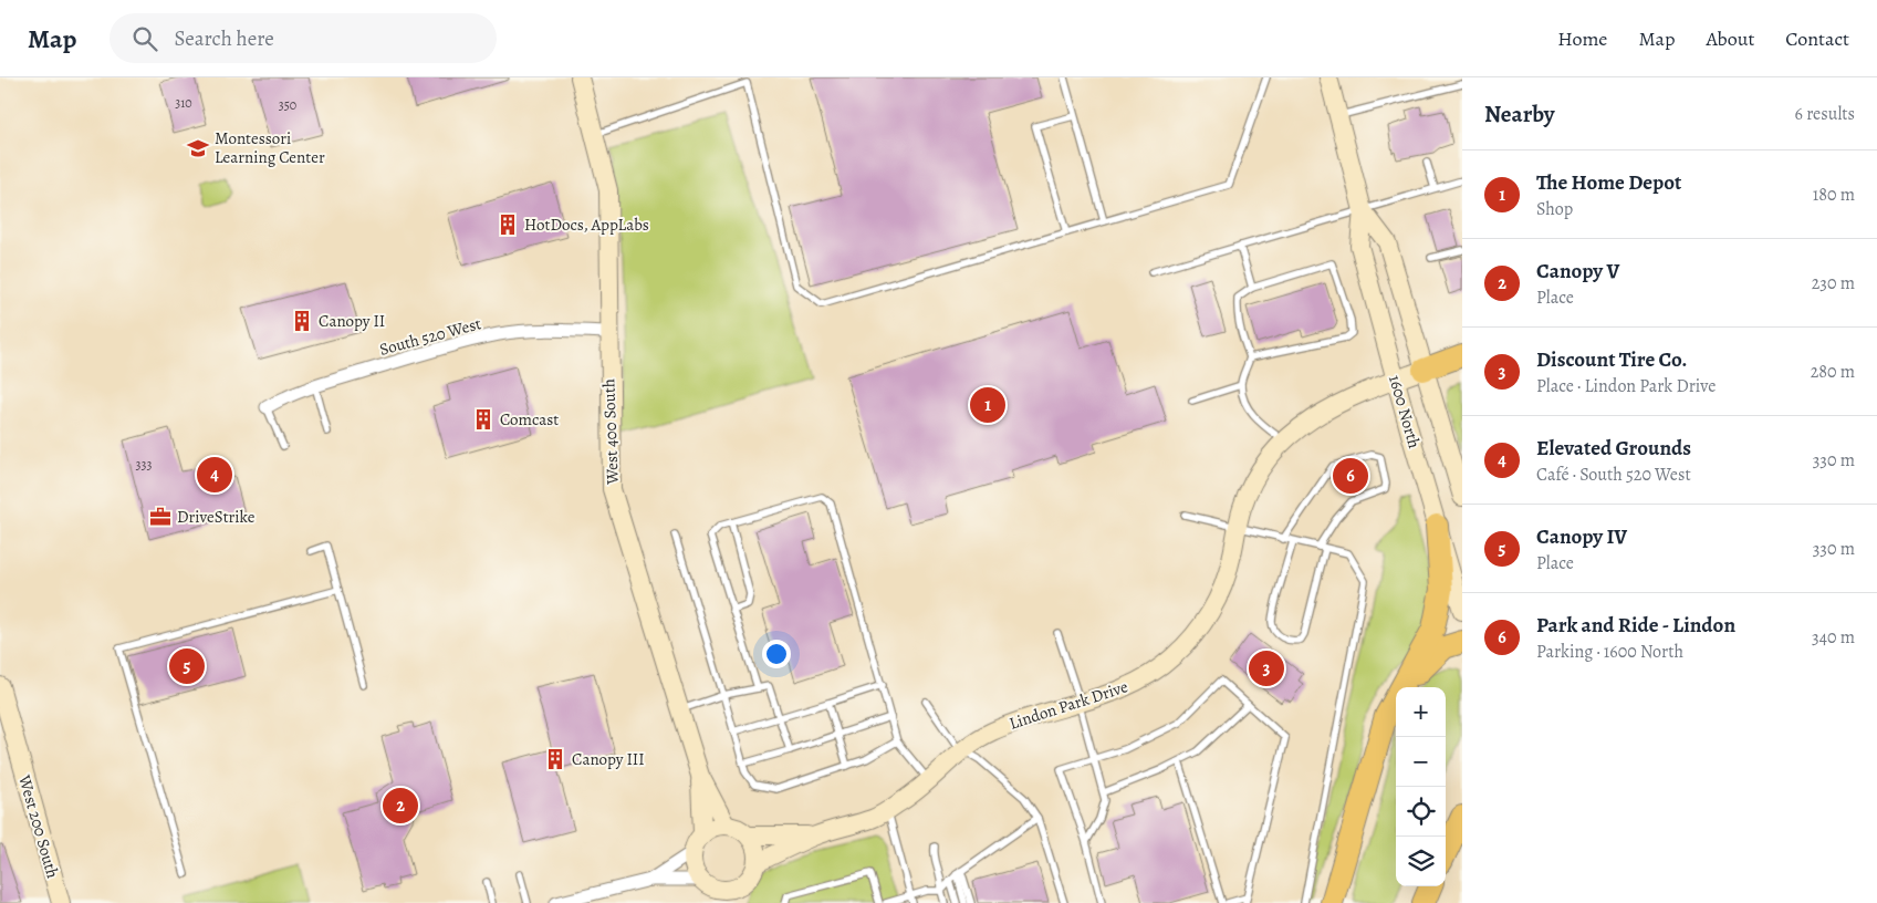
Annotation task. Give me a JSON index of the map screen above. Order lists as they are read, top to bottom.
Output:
{
  "streets": {
    "street": [
      "South 520 West",
      "1600 North",
      "West 400 South",
      "Lindon Park Drive",
      "West 200 South"
    ]
  },
  "crossings": [
    ["South 520 West", "West 400 South"],
    ["1600 North", "Lindon Park Drive"],
    ["West 400 South", "Lindon Park Drive"]
  ],
  "places": {
    "school or university": ["Montessori Learning Center"],
    "building": [
      "HotDocs, AppLabs",
      "Canopy II",
      "Comcast",
      "Canopy III"
    ],
    "office": ["DriveStrike"]
  },
  "house_numbers": ["310", "350", "333"],
  "page": {
    "header": "Map",
    "search": "Search here",
    "nav": [
      "Home",
      "Map",
      "About",
      "Contact"
    ],
    "heading": ["Nearby", "6 results"],
    "list": [
      {
        "mark": "1",
        "name": "The Home Depot",
        "note": "Shop",
        "value": "180 m"
      },
      {
        "mark": "2",
        "name": "Canopy V",
        "note": "Place",
        "value": "230 m"
      },
      {
        "mark": "3",
        "name": "Discount Tire Co.",
        "note": "Place · Lindon Park Drive",
        "value": "280 m"
      },
      {
        "mark": "4",
        "name": "Elevated Grounds",
        "note": "Café · South 520 West",
        "value": "330 m"
      },
      {
        "mark": "5",
        "name": "Canopy IV",
        "note": "Place",
        "value": "330 m"
      },
      {
        "mark": "6",
        "name": "Park and Ride - Lindon",
        "note": "Parking · 1600 North",
        "value": "340 m"
      }
    ],
    "pins": [
      "1",
      "4",
      "6",
      "5",
      "3",
      "2"
    ],
    "map_buttons": ["+", "−"]
  }
}
